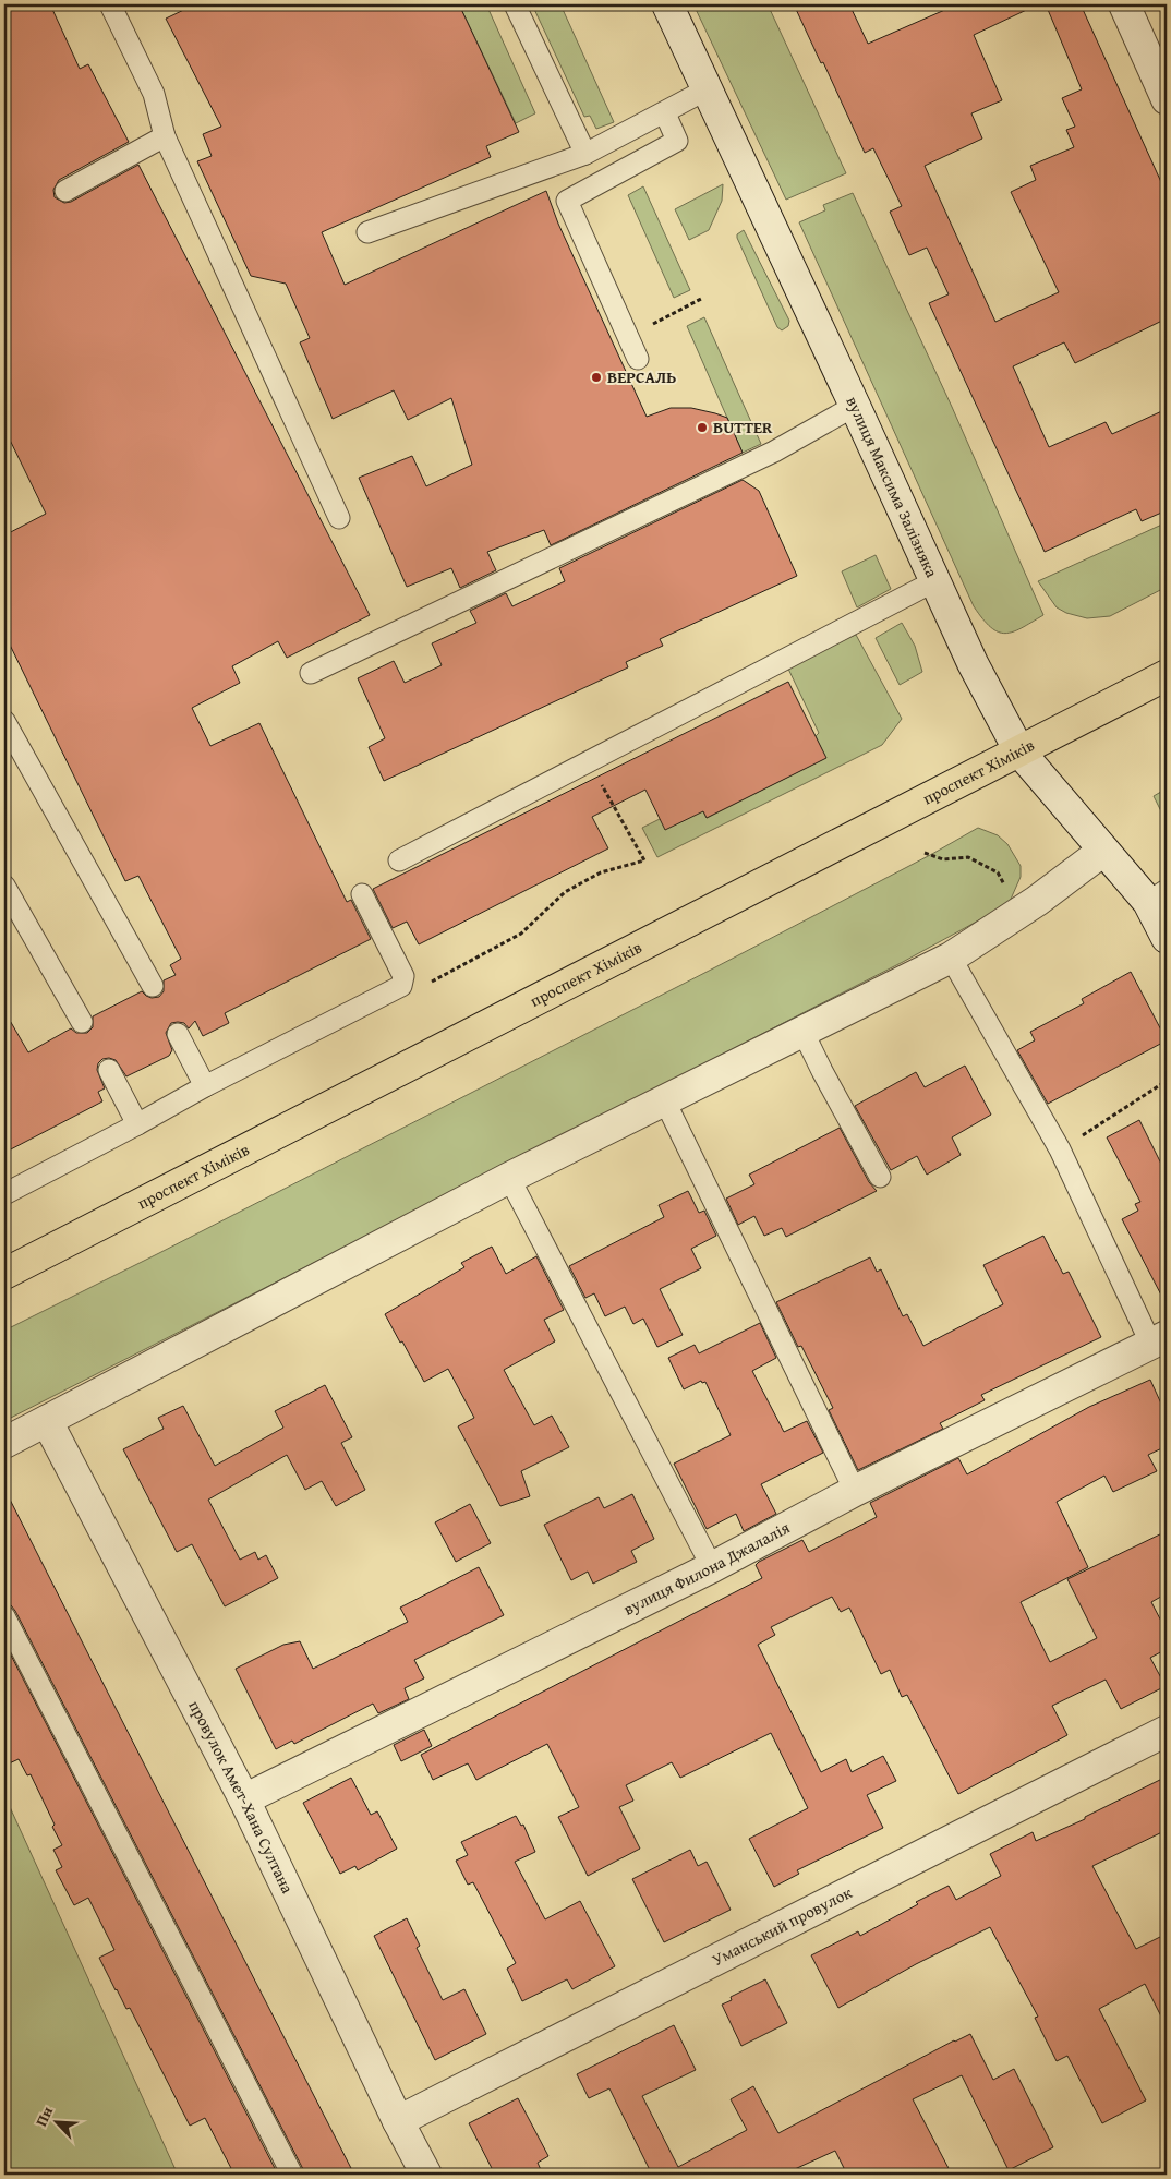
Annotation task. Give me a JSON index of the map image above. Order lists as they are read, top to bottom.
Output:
{
  "streets": {
    "main road": ["проспект Хіміків"],
    "street": [
      "вулиця Максима Залізняка",
      "вулиця Филона Джалалія",
      "провулок Амет-Хана Султана",
      "Уманський провулок"
    ]
  },
  "crossings": [
    ["вулиця Максима Залізняка", "проспект Хіміків"],
    ["вулиця Филона Джалалія", "провулок Амет-Хана Султана"],
    ["провулок Амет-Хана Султана", "Уманський провулок"]
  ],
  "places": ["ВЕРСАЛЬ", "BUTTER"],
  "north": "top left"
}
